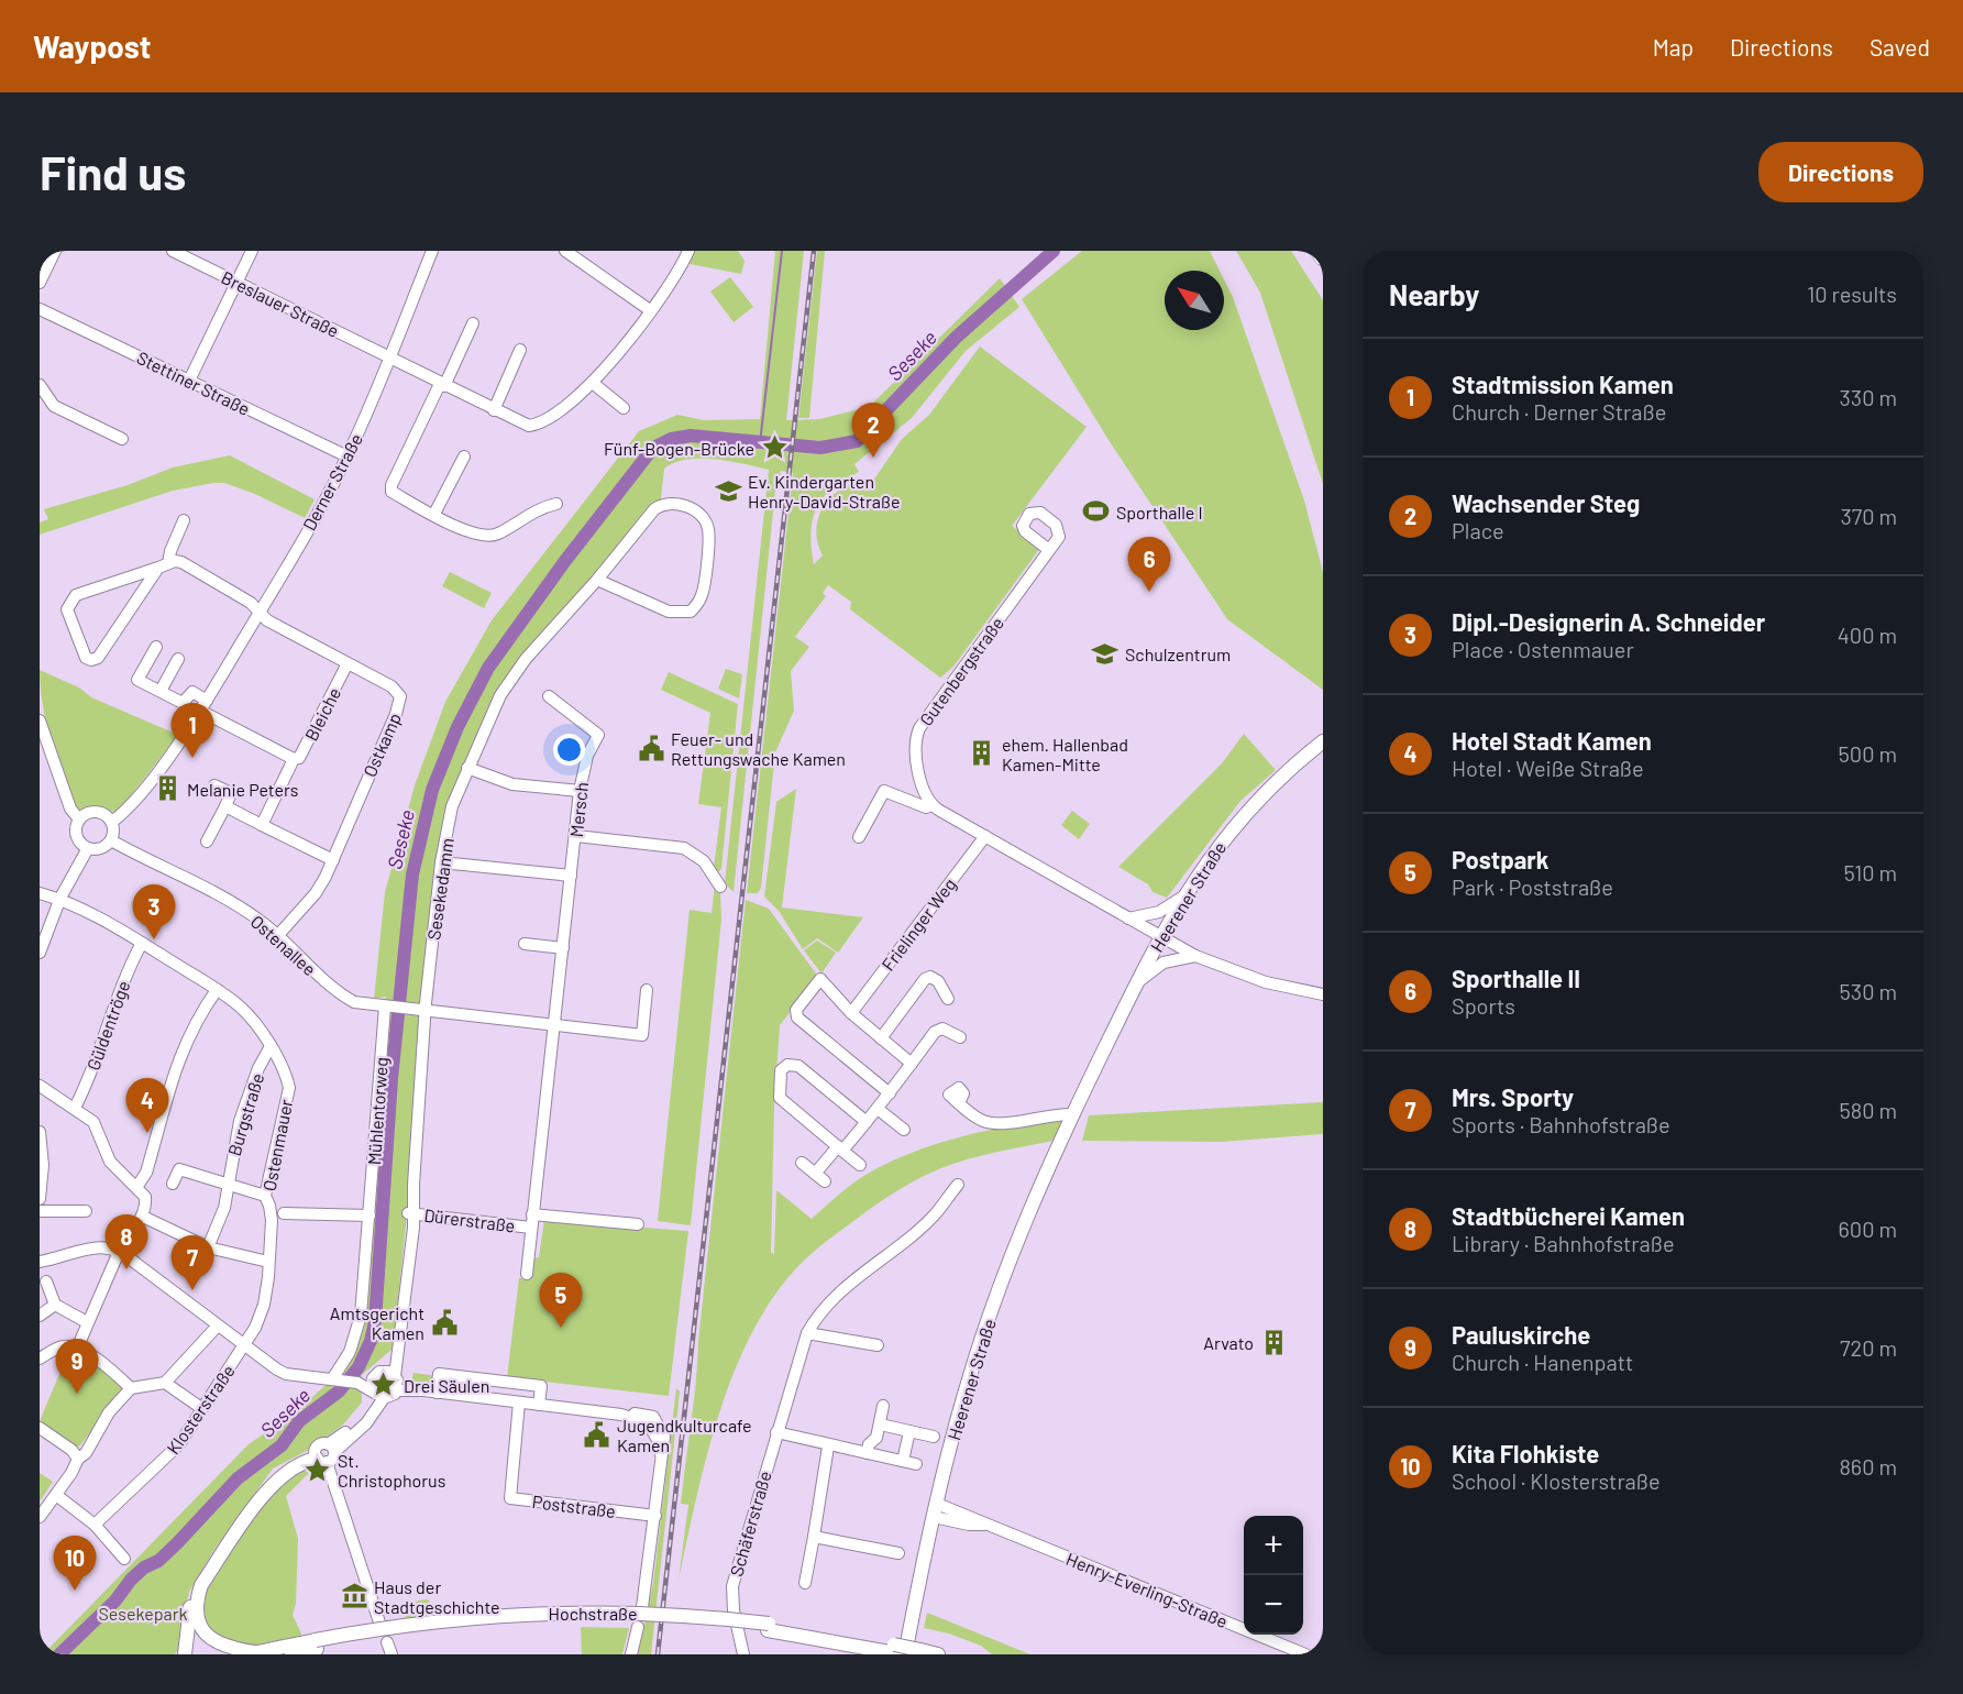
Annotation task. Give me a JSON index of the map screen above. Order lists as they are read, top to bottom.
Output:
{
  "streets": {
    "main road": ["Heerener Straße", "Hochstraße"],
    "street": [
      "Breslauer Straße",
      "Stettiner Straße",
      "Derner Straße",
      "Gutenbergstraße",
      "Bleiche",
      "Ostkamp",
      "Mersch",
      "Sesekedamm",
      "Frielinger Weg",
      "Ostenallee",
      "Güldentröge",
      "Mühlentorweg",
      "Burgstraße",
      "Ostenmauer",
      "Dürerstraße",
      "Klosterstraße",
      "Poststraße",
      "Schäferstraße",
      "Henry-Everling-Straße"
    ]
  },
  "crossings": [
    ["Breslauer Straße", "Derner Straße"],
    ["Stettiner Straße", "Derner Straße"],
    ["Derner Straße", "Bleiche"],
    ["Derner Straße", "Ostkamp"],
    ["Derner Straße", "Ostenallee"],
    ["Bleiche", "Ostkamp"],
    ["Ostkamp", "Ostenallee"],
    ["Mersch", "Ostenallee"],
    ["Mersch", "Dürerstraße"],
    ["Sesekedamm", "Ostenallee"],
    ["Sesekedamm", "Dürerstraße"],
    ["Heerener Straße", "Henry-Everling-Straße"],
    ["Heerener Straße", "Hochstraße"],
    ["Ostenallee", "Mühlentorweg"],
    ["Güldentröge", "Ostenmauer"],
    ["Burgstraße", "Ostenmauer"],
    ["Ostenmauer", "Klosterstraße"]
  ],
  "water": ["Seseke"],
  "parks": ["Sesekepark"],
  "places": {
    "place": ["Fünf-Bogen-Brücke", "Drei Säulen", "St. Christophorus"],
    "school or university": ["Ev. Kindergarten Henry-David-Straße", "Schulzentrum"],
    "sports": ["Sporthalle I"],
    "public building": ["Feuer- und Rettungswache Kamen", "Amtsgericht Kamen", "Jugendkulturcafe Kamen"],
    "building": ["ehem. Hallenbad Kamen-Mitte", "Melanie Peters", "Arvato"],
    "museum": ["Haus der Stadtgeschichte"]
  },
  "north": "top left",
  "page": {
    "header": "Waypost",
    "nav": ["Map", "Directions", "Saved"],
    "buttons": "Directions",
    "title": "Find us",
    "heading": ["Nearby", "10 results"],
    "list": [
      {
        "mark": "1",
        "name": "Stadtmission Kamen",
        "note": "Church · Derner Straße",
        "value": "330 m"
      },
      {
        "mark": "2",
        "name": "Wachsender Steg",
        "note": "Place",
        "value": "370 m"
      },
      {
        "mark": "3",
        "name": "Dipl.-Designerin A. Schneider",
        "note": "Place · Ostenmauer",
        "value": "400 m"
      },
      {
        "mark": "4",
        "name": "Hotel Stadt Kamen",
        "note": "Hotel · Weiße Straße",
        "value": "500 m"
      },
      {
        "mark": "5",
        "name": "Postpark",
        "note": "Park · Poststraße",
        "value": "510 m"
      },
      {
        "mark": "6",
        "name": "Sporthalle II",
        "note": "Sports",
        "value": "530 m"
      },
      {
        "mark": "7",
        "name": "Mrs. Sporty",
        "note": "Sports · Bahnhofstraße",
        "value": "580 m"
      },
      {
        "mark": "8",
        "name": "Stadtbücherei Kamen",
        "note": "Library · Bahnhofstraße",
        "value": "600 m"
      },
      {
        "mark": "9",
        "name": "Pauluskirche",
        "note": "Church · Hanenpatt",
        "value": "720 m"
      },
      {
        "mark": "10",
        "name": "Kita Flohkiste",
        "note": "School · Klosterstraße",
        "value": "860 m"
      }
    ],
    "pins": [
      "2",
      "6",
      "1",
      "3",
      "4",
      "8",
      "7",
      "5",
      "9",
      "10"
    ],
    "map_buttons": ["+", "−"]
  }
}
